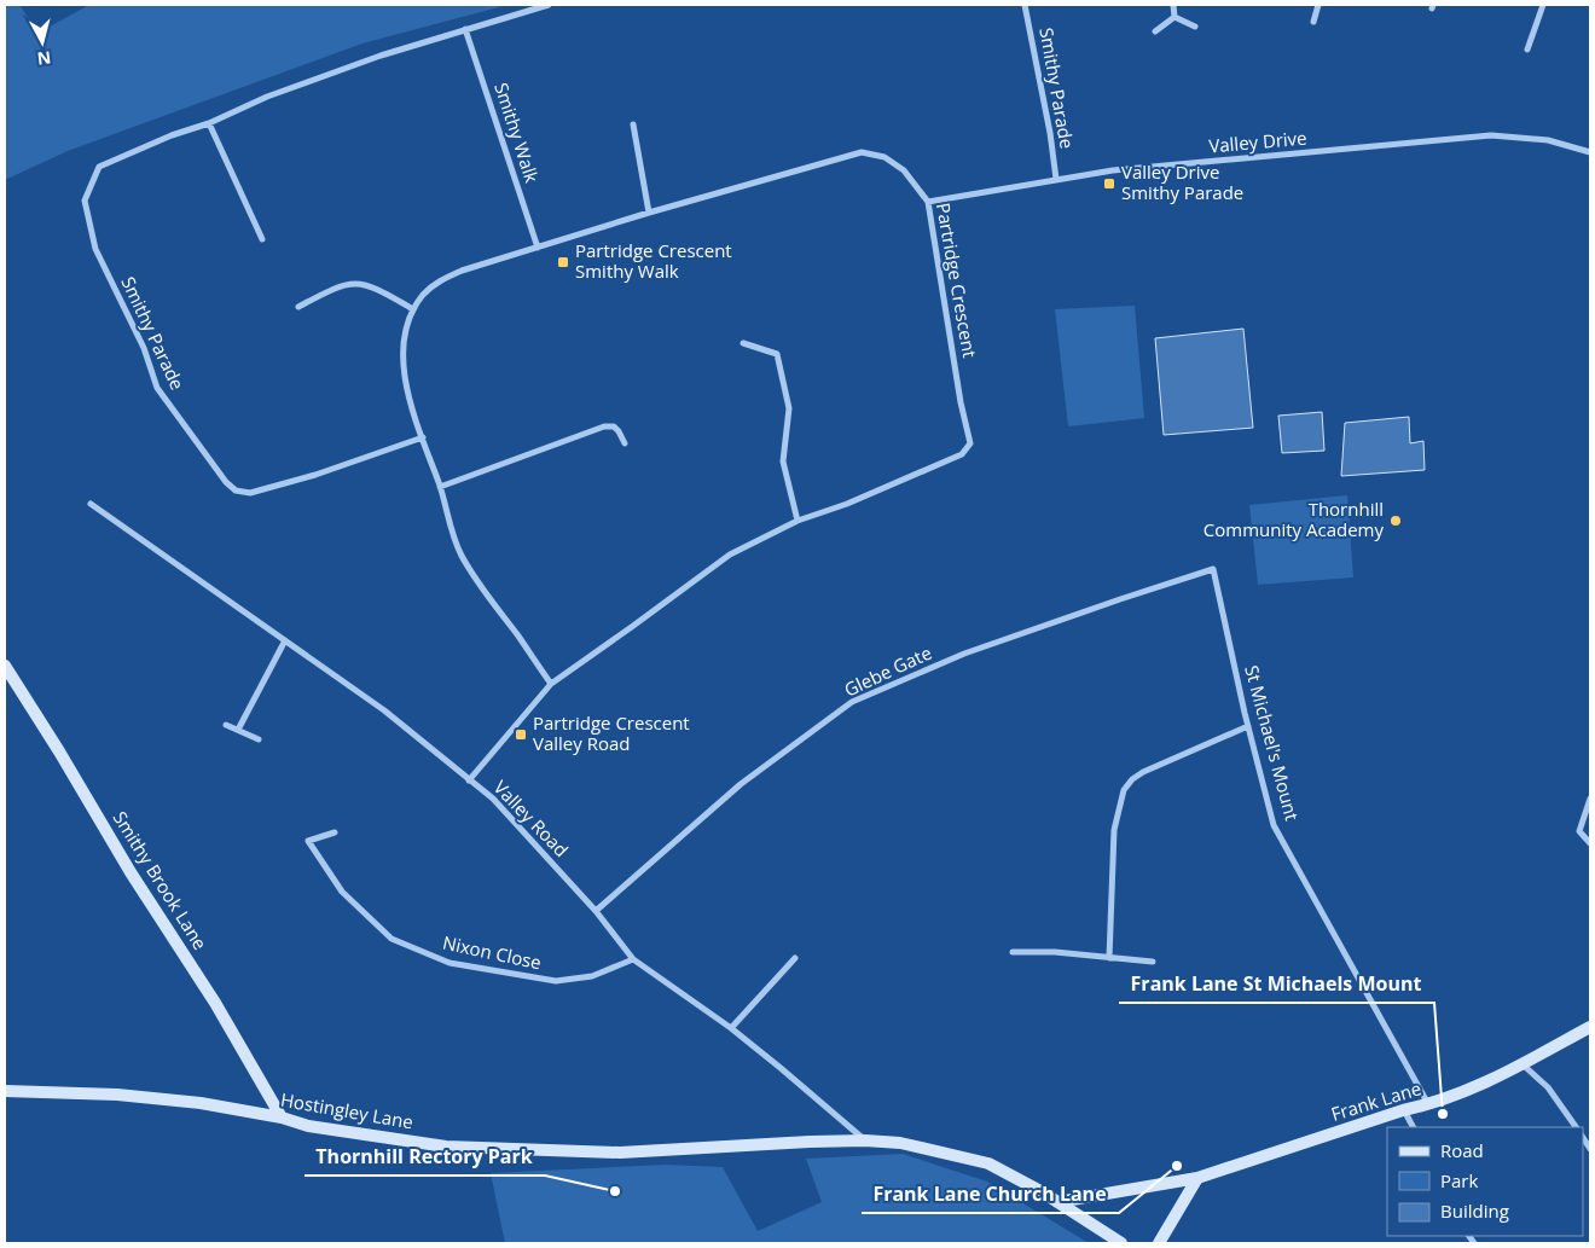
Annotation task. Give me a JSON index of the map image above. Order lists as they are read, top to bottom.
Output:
{
  "streets": {
    "street": [
      "Smithy Parade",
      "Smithy Walk",
      "Valley Drive",
      "Partridge Crescent",
      "Glebe Gate",
      "St Michael's Mount",
      "Valley Road",
      "Smithy Brook Lane",
      "Nixon Close",
      "Frank Lane",
      "Hostingley Lane"
    ]
  },
  "crossings": [
    ["Smithy Parade", "Smithy Walk"],
    ["Smithy Parade", "Valley Drive"],
    ["Smithy Parade", "Partridge Crescent"],
    ["Smithy Walk", "Partridge Crescent"],
    ["Valley Drive", "Partridge Crescent"],
    ["Partridge Crescent", "Valley Road"],
    ["Glebe Gate", "St Michael's Mount"],
    ["Glebe Gate", "Valley Road"],
    ["St Michael's Mount", "Frank Lane"],
    ["Valley Road", "Nixon Close"],
    ["Valley Road", "Hostingley Lane"],
    ["Smithy Brook Lane", "Hostingley Lane"],
    ["Frank Lane", "Hostingley Lane"]
  ],
  "places": {
    "transit": ["Valley Drive Smithy Parade", "Partridge Crescent Smithy Walk", "Partridge Crescent Valley Road"],
    "other": [
      "Thornhill Community Academy",
      "Frank Lane St Michaels Mount",
      "Frank Lane Church Lane",
      "Thornhill Rectory Park"
    ]
  },
  "legend": ["Road", "Park", "Building"],
  "north": "bottom"
}
